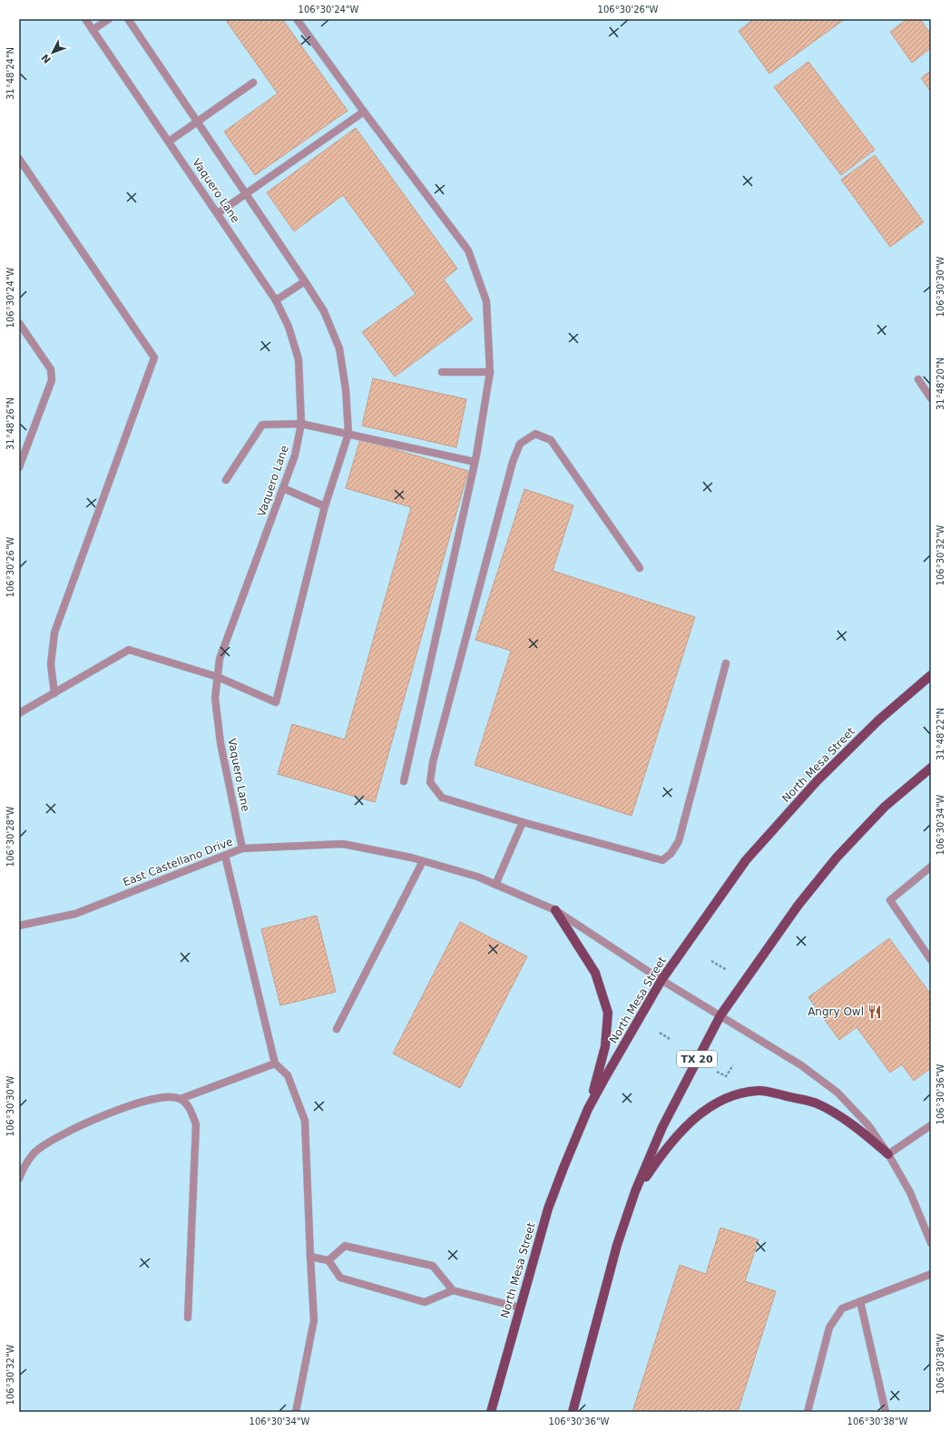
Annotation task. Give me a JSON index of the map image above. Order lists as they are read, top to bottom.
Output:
{
  "streets": {
    "main road": ["North Mesa Street", "TX 20"],
    "street": ["Vaquero Lane", "East Castellano Drive"]
  },
  "crossings": [
    ["Vaquero Lane", "East Castellano Drive"],
    ["North Mesa Street", "East Castellano Drive"],
    ["East Castellano Drive", "TX 20"]
  ],
  "places": {
    "restaurant": ["Angry Owl"]
  },
  "north": "bottom left",
  "coordinates": [
    "106°30'24\"W",
    "106°30'26\"W",
    "31°48'24\"N",
    "106°30'30\"W",
    "31°48'20\"N",
    "31°48'26\"N",
    "106°30'32\"W",
    "31°48'22\"N",
    "106°30'34\"W",
    "106°30'28\"W",
    "106°30'36\"W",
    "106°30'38\"W"
  ]
}
